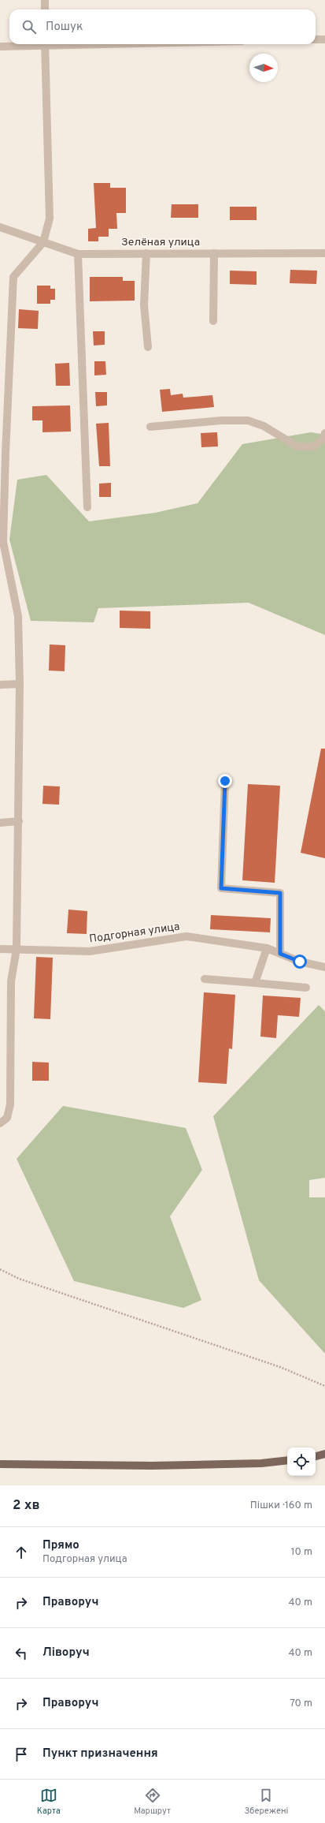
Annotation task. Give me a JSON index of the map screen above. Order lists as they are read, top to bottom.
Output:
{
  "streets": {
    "street": ["Зелёная улица", "Подгорная улица"]
  },
  "north": "right",
  "page": {
    "search": "Пошук",
    "heading": ["2 хв", "Пішки · 160 m"],
    "list": [
      ["Прямо", "Подгорная улица", "10 m"],
      ["Праворуч", "40 m"],
      ["Ліворуч", "40 m"],
      ["Праворуч", "70 m"],
      "Пункт призначення"
    ],
    "nav": ["Карта", "Маршрут", "Збережені"]
  }
}
